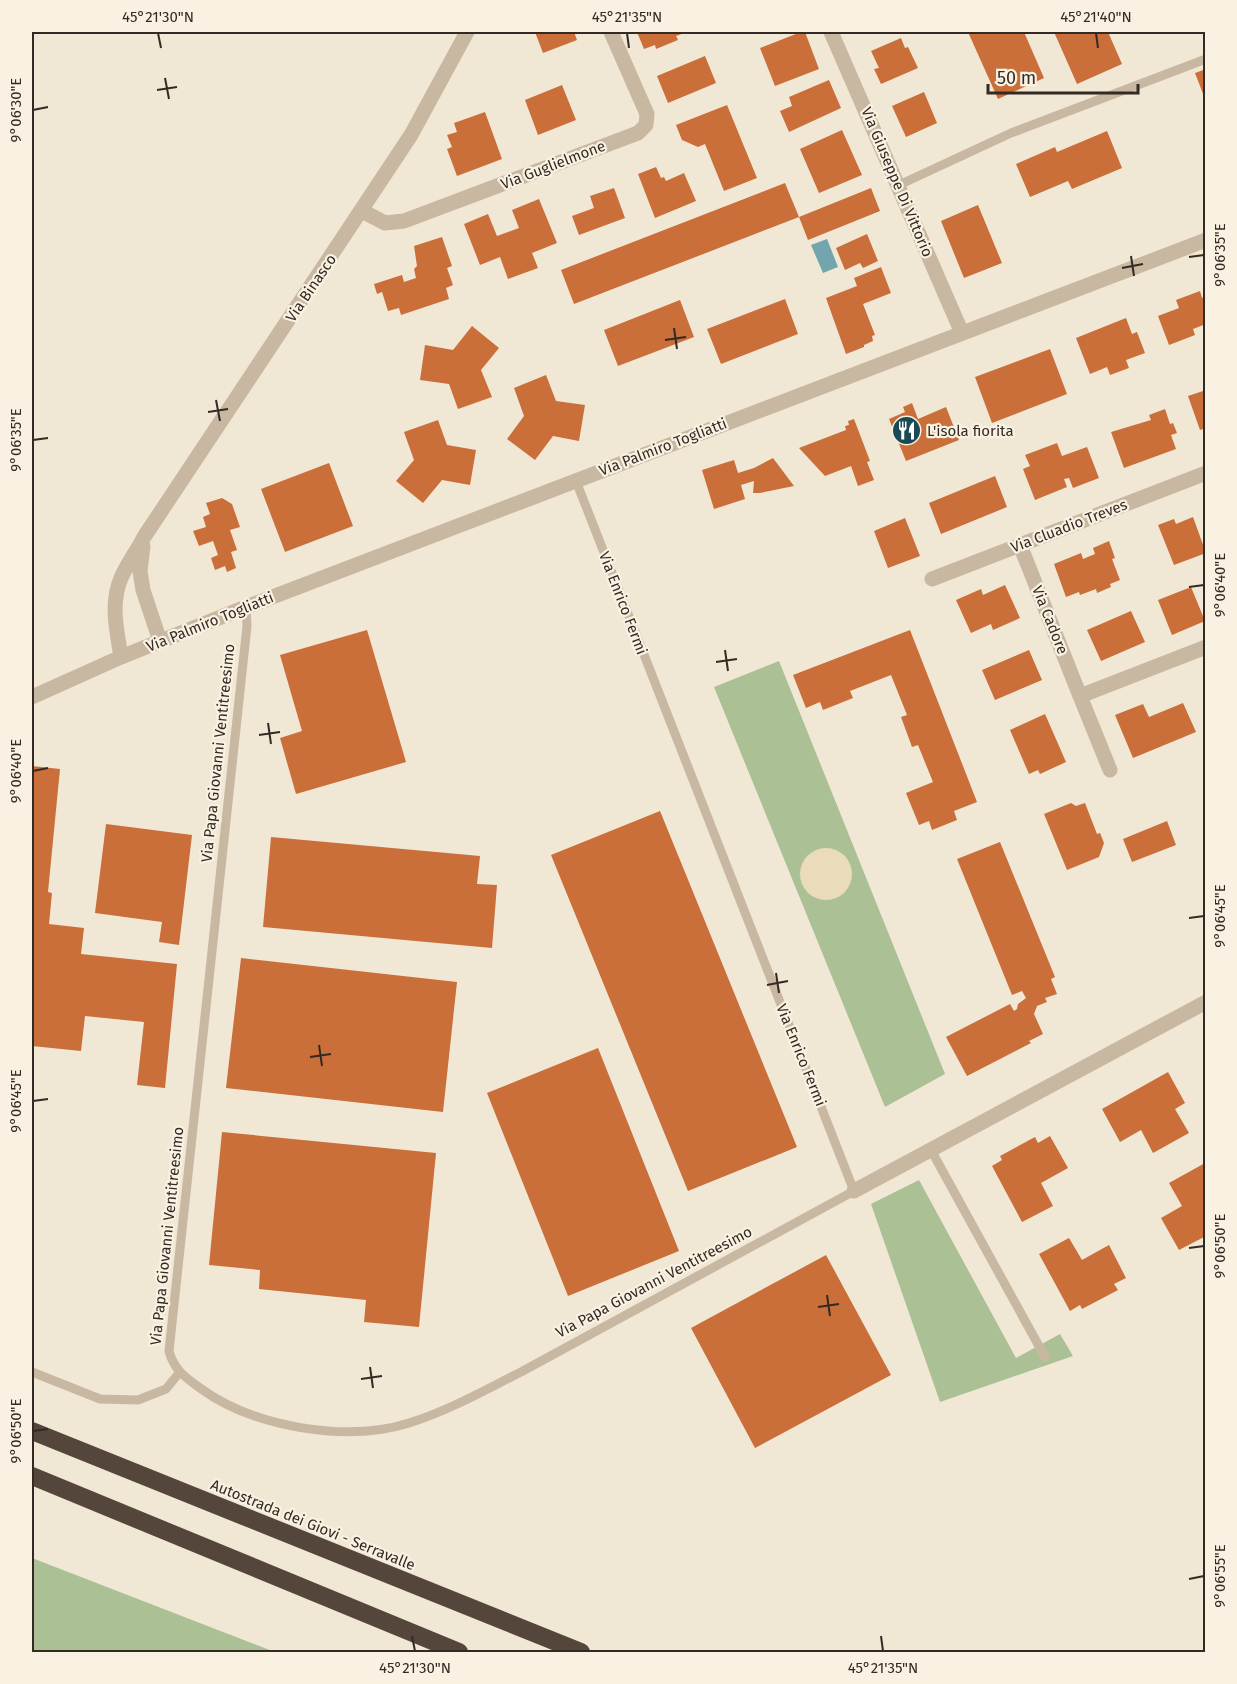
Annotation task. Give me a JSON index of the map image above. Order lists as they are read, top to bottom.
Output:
{
  "streets": {
    "highway": ["Autostrada dei Giovi - Serravalle"],
    "street": [
      "Via Guglielmone",
      "Via Giuseppe Di Vittorio",
      "Via Binasco",
      "Via Palmiro Togliatti",
      "Via Cluadio Treves",
      "Via Cadore"
    ],
    "lane": ["Via Enrico Fermi", "Via Papa Giovanni Ventitreesimo"]
  },
  "crossings": [
    ["Via Guglielmone", "Via Binasco"],
    ["Via Giuseppe Di Vittorio", "Via Palmiro Togliatti"],
    ["Via Binasco", "Via Palmiro Togliatti"],
    ["Via Palmiro Togliatti", "Via Enrico Fermi"],
    ["Via Palmiro Togliatti", "Via Papa Giovanni Ventitreesimo"],
    ["Via Cluadio Treves", "Via Cadore"],
    ["Via Enrico Fermi", "Via Papa Giovanni Ventitreesimo"]
  ],
  "places": {
    "restaurant": ["L'isola fiorita"]
  },
  "scale_bar": "50 m",
  "coordinates": [
    "45°21'30\"N",
    "45°21'35\"N",
    "45°21'40\"N",
    "9°06'30\"E",
    "9°06'35\"E",
    "9°06'40\"E",
    "9°06'45\"E",
    "9°06'50\"E",
    "9°06'55\"E"
  ]
}
